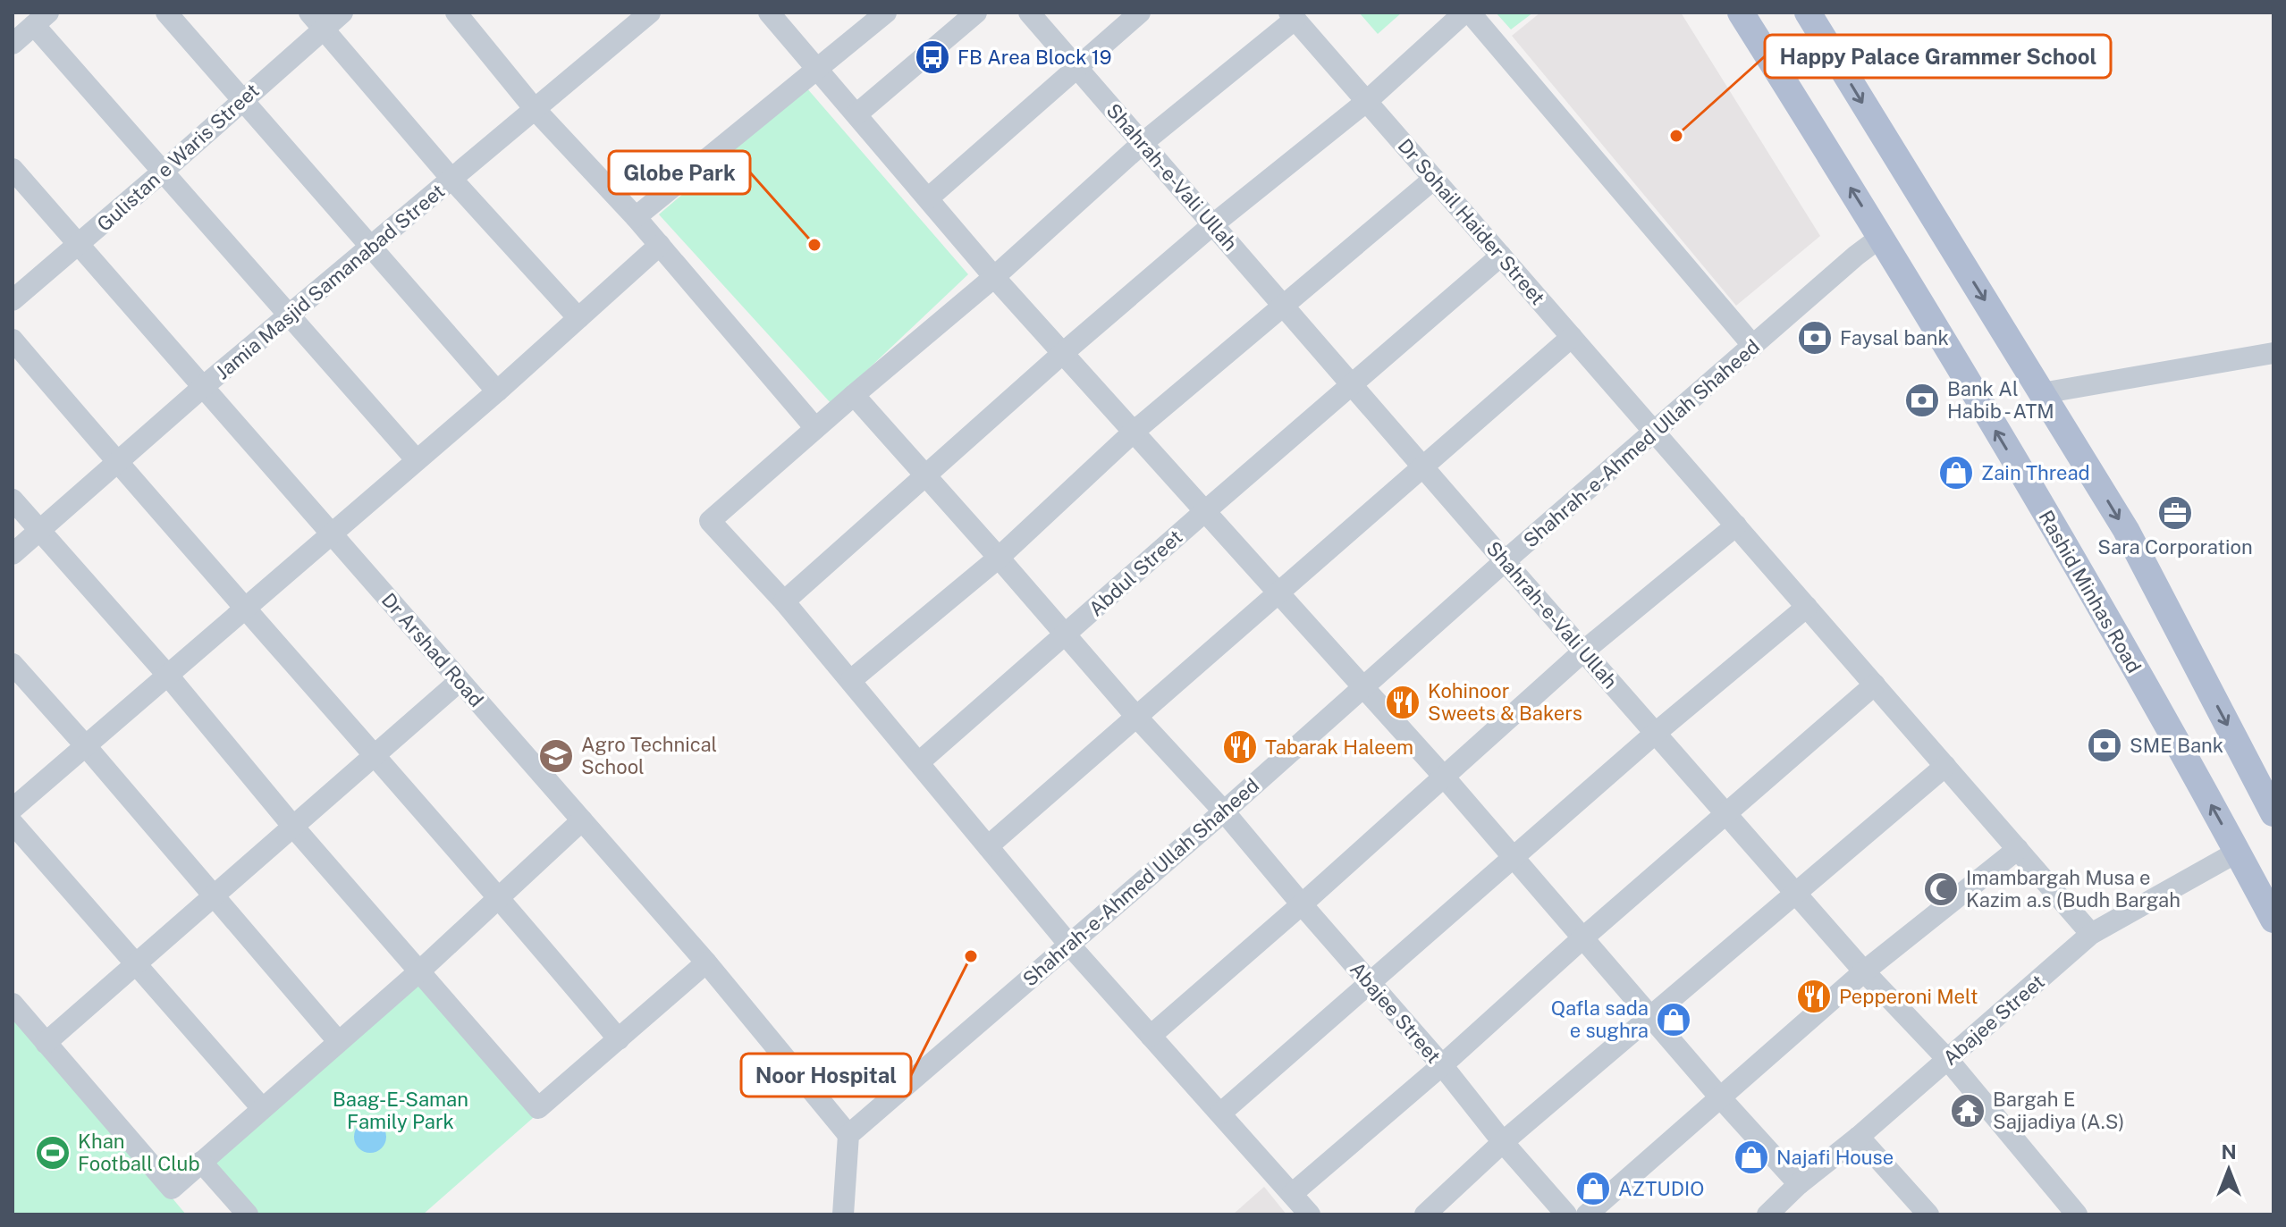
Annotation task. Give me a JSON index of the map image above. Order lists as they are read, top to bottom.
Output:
{
  "streets": {
    "main road": ["Rashid Minhas Road"],
    "street": [
      "Gulistan e Waris Street",
      "Shahrah-e-Vali Ullah",
      "Dr Sohail Haider Street",
      "Jamia Masjid Samanabad Street",
      "Shahrah-e-Ahmed Ullah Shaheed",
      "Abdul Street",
      "Dr Arshad Road",
      "Abajee Street"
    ]
  },
  "crossings": [
    ["Gulistan e Waris Street", "Dr Arshad Road"],
    ["Shahrah-e-Vali Ullah", "Shahrah-e-Ahmed Ullah Shaheed"],
    ["Shahrah-e-Vali Ullah", "Abdul Street"],
    ["Shahrah-e-Vali Ullah", "Abajee Street"],
    ["Dr Sohail Haider Street", "Shahrah-e-Ahmed Ullah Shaheed"],
    ["Dr Sohail Haider Street", "Abdul Street"],
    ["Dr Sohail Haider Street", "Abajee Street"],
    ["Jamia Masjid Samanabad Street", "Dr Arshad Road"],
    ["Shahrah-e-Ahmed Ullah Shaheed", "Rashid Minhas Road"],
    ["Shahrah-e-Ahmed Ullah Shaheed", "Dr Arshad Road"],
    ["Shahrah-e-Ahmed Ullah Shaheed", "Abajee Street"],
    ["Abdul Street", "Abajee Street"],
    ["Rashid Minhas Road", "Abajee Street"]
  ],
  "parks": ["Baag-E-Saman Family Park"],
  "places": {
    "bus stop": ["FB Area Block 19"],
    "other": ["Happy Palace Grammer School", "Globe Park", "Noor Hospital"],
    "bank": ["Faysal bank", "Bank Al Habib - ATM", "SME Bank"],
    "shop": [
      "Zain Thread",
      "Qafla sada e sughra",
      "Najafi House",
      "AZTUDIO"
    ],
    "office": ["Sara Corporation"],
    "restaurant": ["Kohinoor Sweets & Bakers", "Tabarak Haleem", "Pepperoni Melt"],
    "school or university": ["Agro Technical School"],
    "mosque": ["Imambargah Musa e Kazim a.s (Budh Bargah"],
    "temple": ["Bargah E Sajjadiya (A.S)"],
    "sports": ["Khan Football Club"]
  },
  "north": "top"
}
